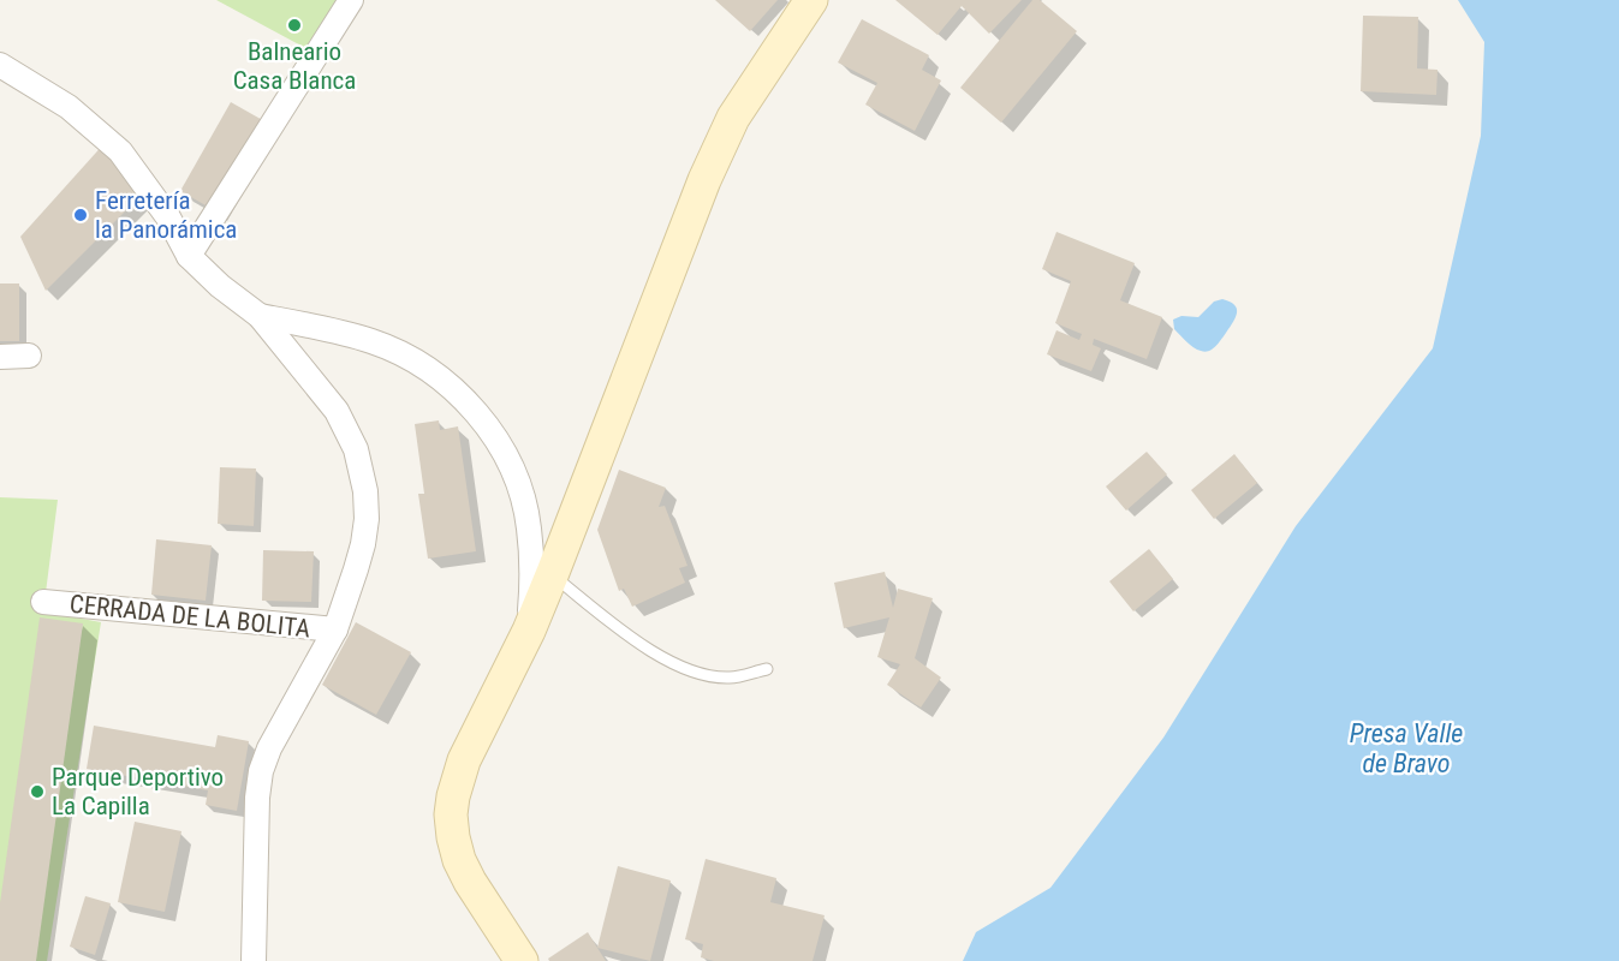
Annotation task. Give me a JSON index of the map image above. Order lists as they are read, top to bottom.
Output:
{
  "streets": {
    "street": ["CERRADA DE LA BOLITA"]
  },
  "water": ["Presa Valle de Bravo"],
  "places": ["Balneario Casa Blanca", "Ferretería la Panorámica", "Parque Deportivo La Capilla"]
}
